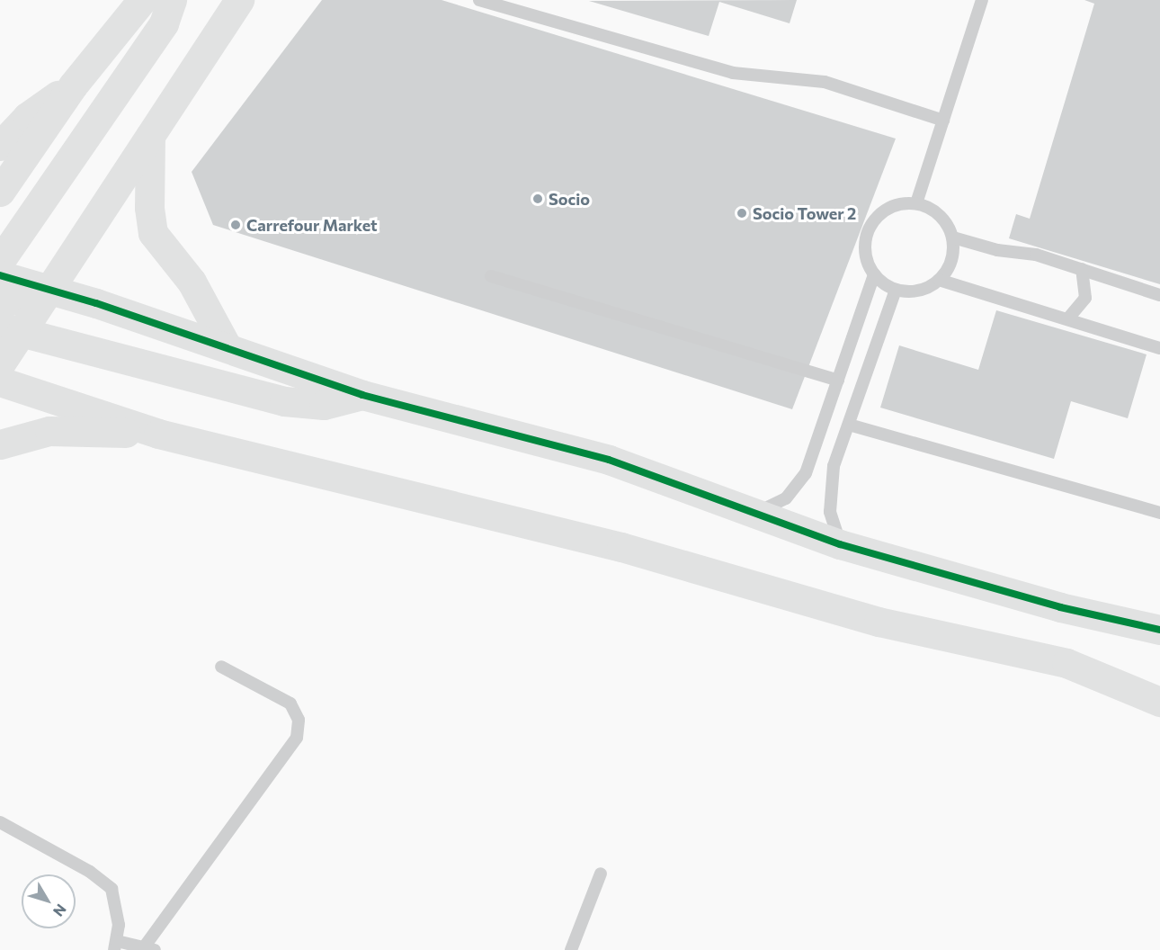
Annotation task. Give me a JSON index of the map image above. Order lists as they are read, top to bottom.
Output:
{
  "places": ["Socio", "Socio Tower 2", "Carrefour Market"],
  "north": "bottom right"
}
